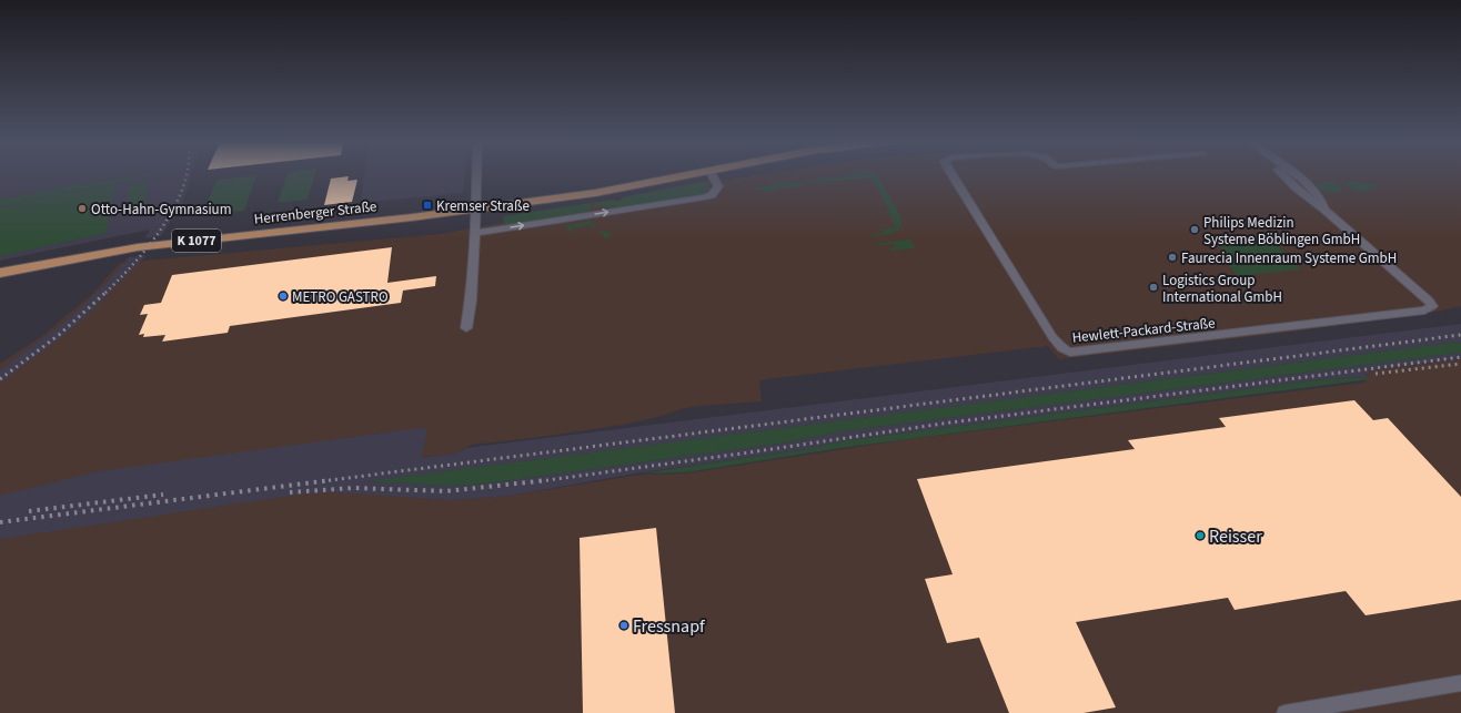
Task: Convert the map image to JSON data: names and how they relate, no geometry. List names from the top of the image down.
{
  "streets": {
    "main road": ["Herrenberger Straße", "K 1077"],
    "street": ["Hewlett-Packard-Straße"]
  },
  "places": {
    "transit": ["Kremser Straße"],
    "other": [
      "Otto-Hahn-Gymnasium",
      "Philips Medizin Systeme Böblingen GmbH",
      "Faurecia Innenraum Systeme GmbH",
      "Logistics Group International GmbH",
      "METRO GASTRO",
      "Reisser",
      "Fressnapf"
    ]
  }
}
